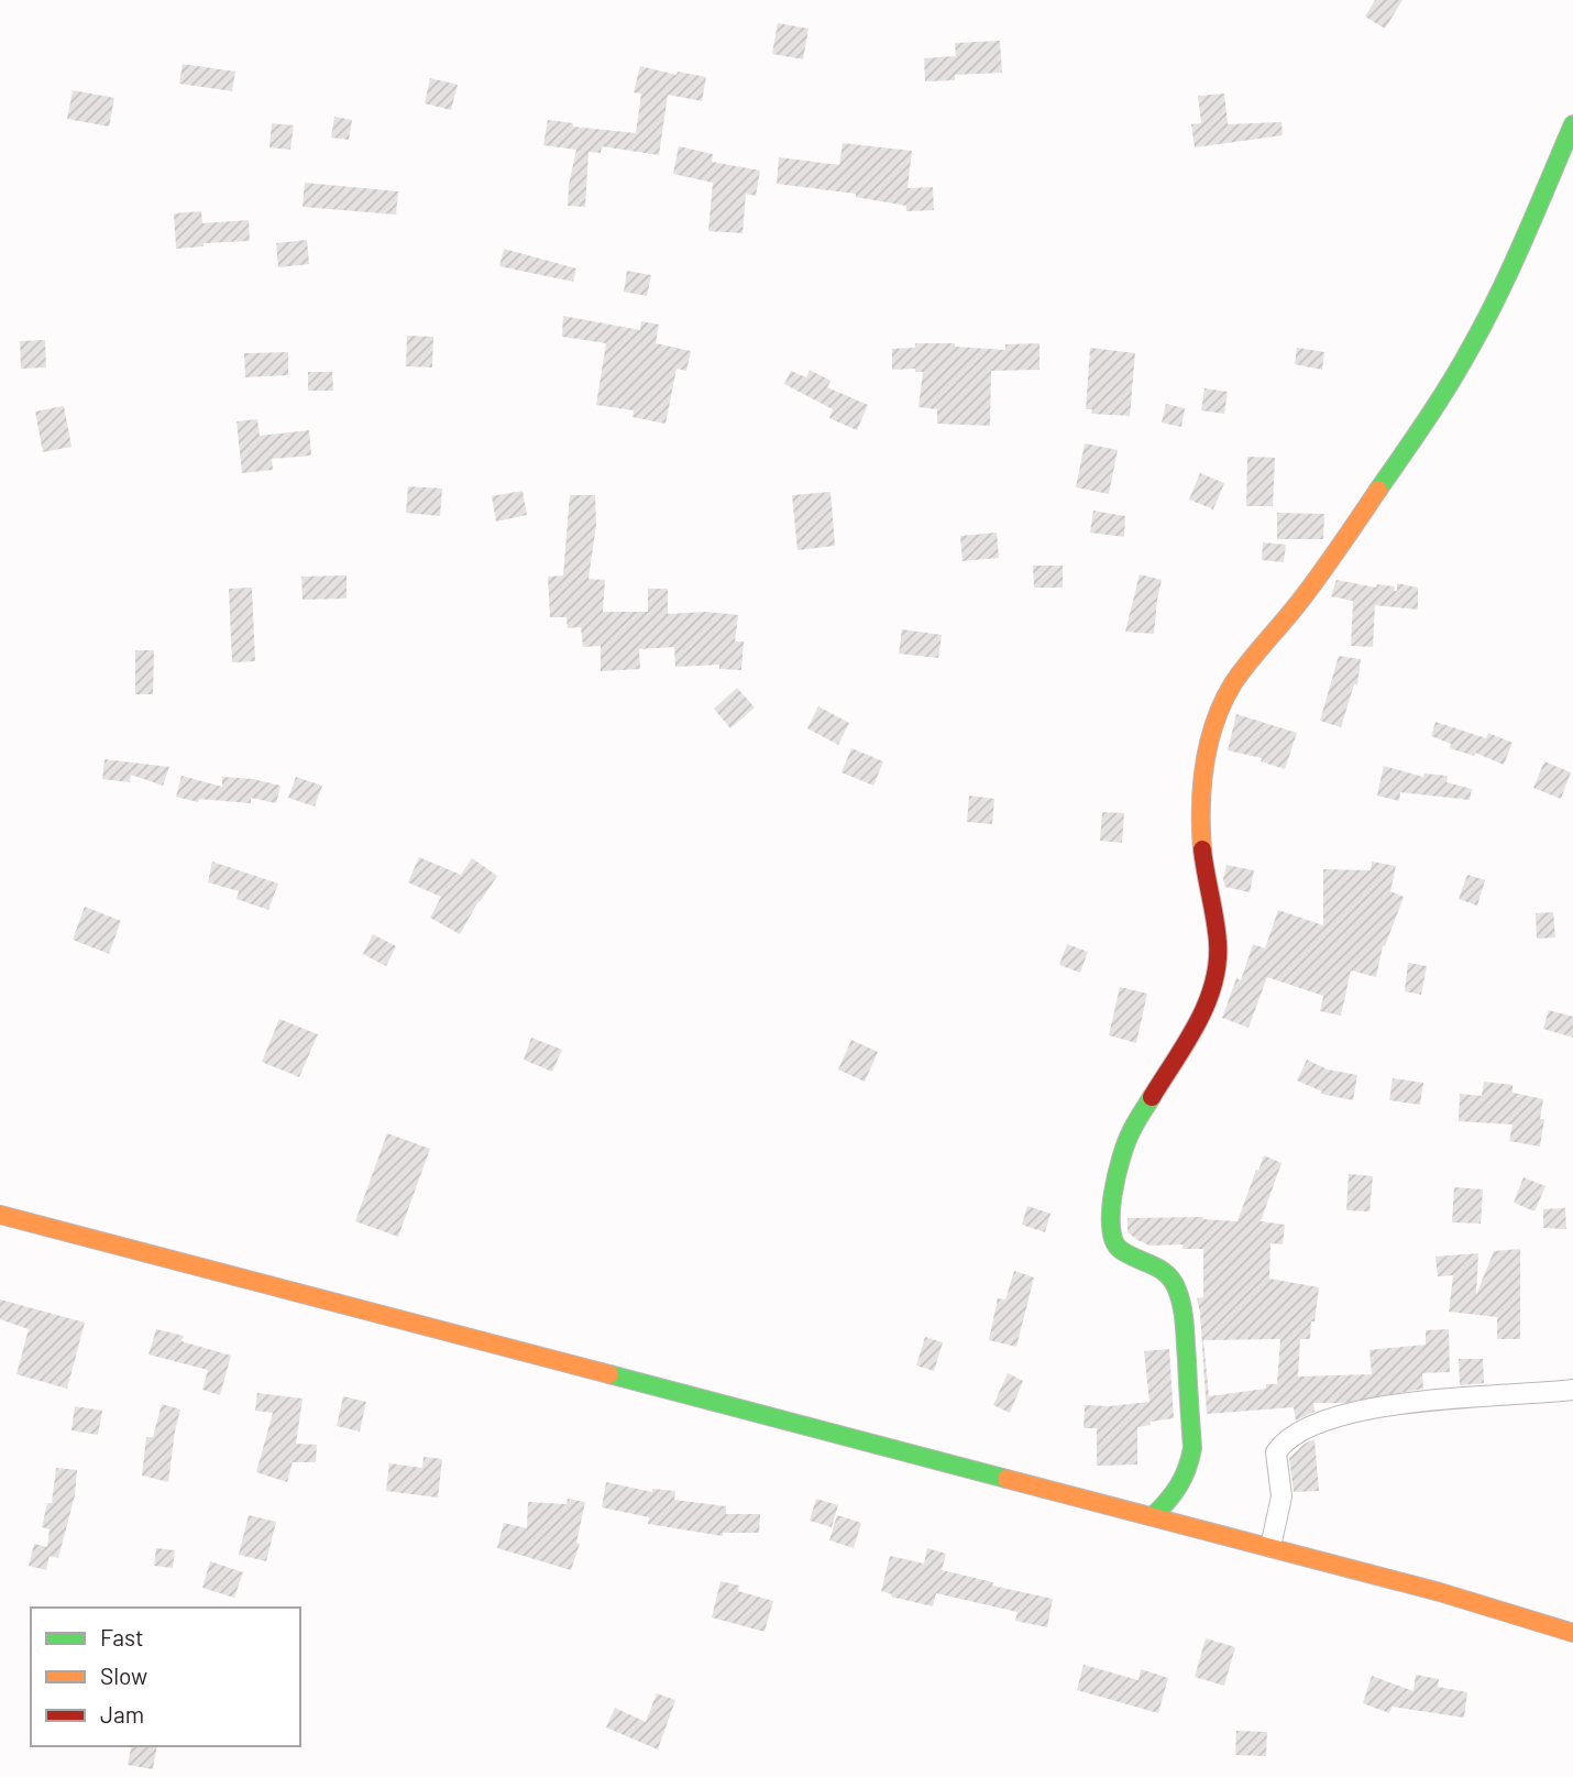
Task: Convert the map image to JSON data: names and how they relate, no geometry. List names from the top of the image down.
{
  "legend": ["Fast", "Slow", "Jam"]
}
